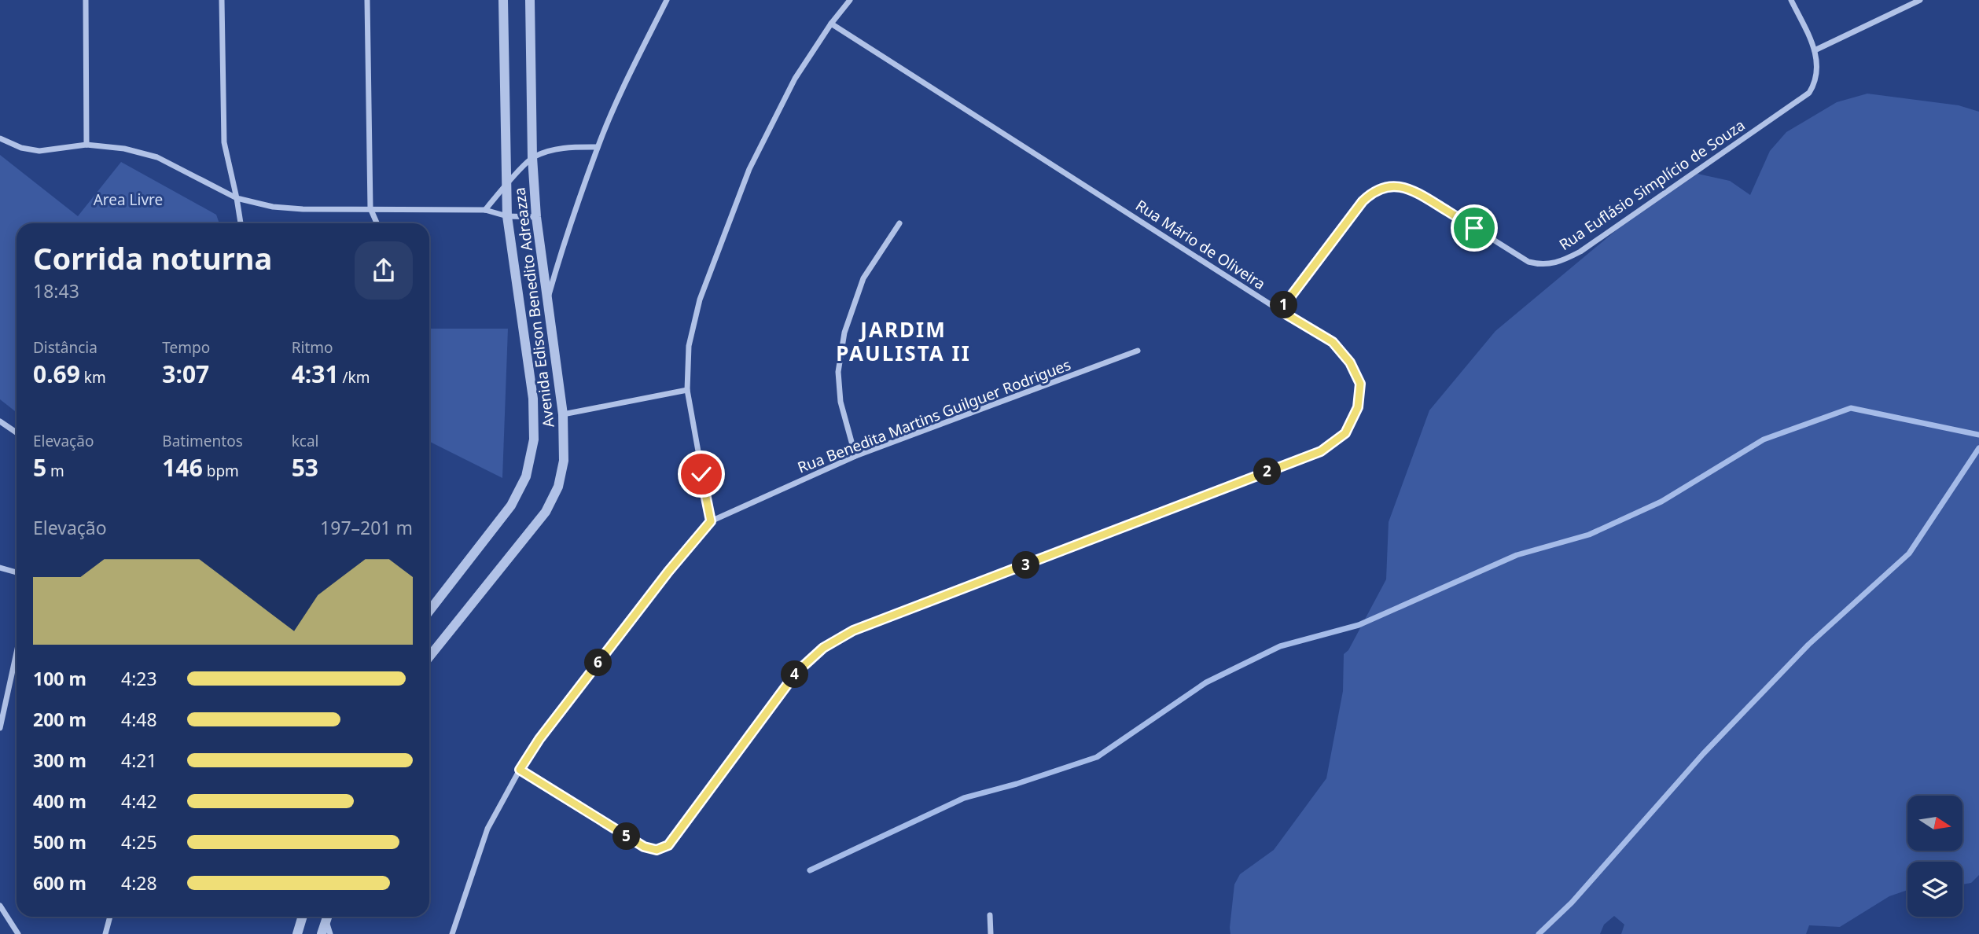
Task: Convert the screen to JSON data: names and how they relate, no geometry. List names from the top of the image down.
{
  "streets": {
    "street": [
      "Rua Euflásio Simplício de Souza",
      "Rua Mário de Oliveira",
      "Avenida Edison Benedito Adreazza",
      "Rua Benedita Martins Guilguer Rodrigues"
    ]
  },
  "crossings": [
    ["Rua Euflásio Simplício de Souza", "Rua Mário de Oliveira"]
  ],
  "districts": ["JARDIM PAULISTA II"],
  "parks": ["Area Livre"],
  "north": "right",
  "page": {
    "heading": ["Corrida noturna", "18:43"],
    "pins": [
      "1",
      "2",
      "3",
      "6",
      "4",
      "5"
    ],
    "stats": [
      ["Distância", "0.69 km"],
      ["Tempo", "3:07"],
      ["Ritmo", "4:31 /km"],
      ["Elevação", "5 m"],
      ["Batimentos", "146 bpm"],
      ["kcal", "53"]
    ],
    "chart": ["Elevação", "197–201 m"],
    "list": [
      {
        "name": "100 m",
        "note": "4:23"
      },
      {
        "name": "200 m",
        "note": "4:48"
      },
      {
        "name": "300 m",
        "note": "4:21"
      },
      {
        "name": "400 m",
        "note": "4:42"
      },
      {
        "name": "500 m",
        "note": "4:25"
      },
      {
        "name": "600 m",
        "note": "4:28"
      }
    ]
  }
}
